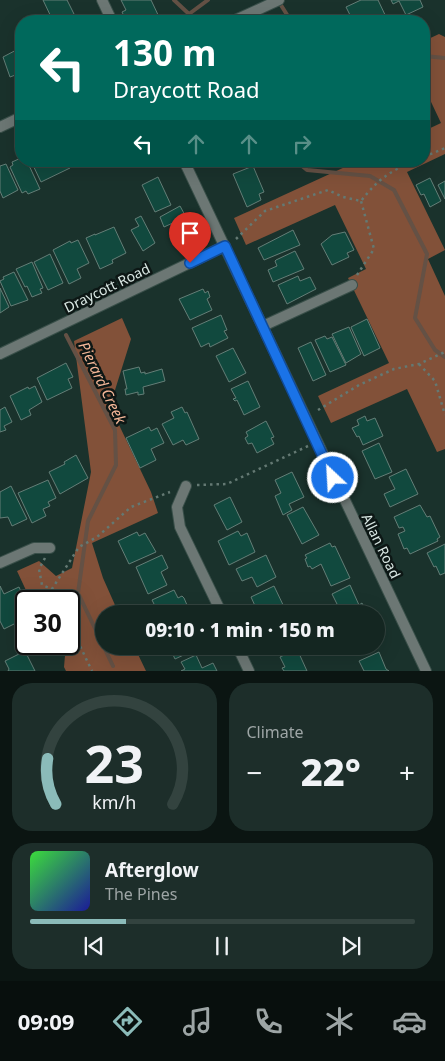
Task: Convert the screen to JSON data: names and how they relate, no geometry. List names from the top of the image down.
{
  "streets": {
    "street": ["Draycott Road", "Allan Road"]
  },
  "crossings": [
    ["Draycott Road", "Allan Road"]
  ],
  "water": ["Pierard Creek"],
  "page": {
    "turn": ["130 m", "Draycott Road"],
    "limit": "30",
    "trip": "09:10 · 1 min · 150 m",
    "tile": "Climate",
    "heat": ["−", "22°", "+"],
    "song": ["Afterglow", "The Pines"],
    "tabs": "09:09",
    "gauge": ["23", "km/h"]
  }
}
